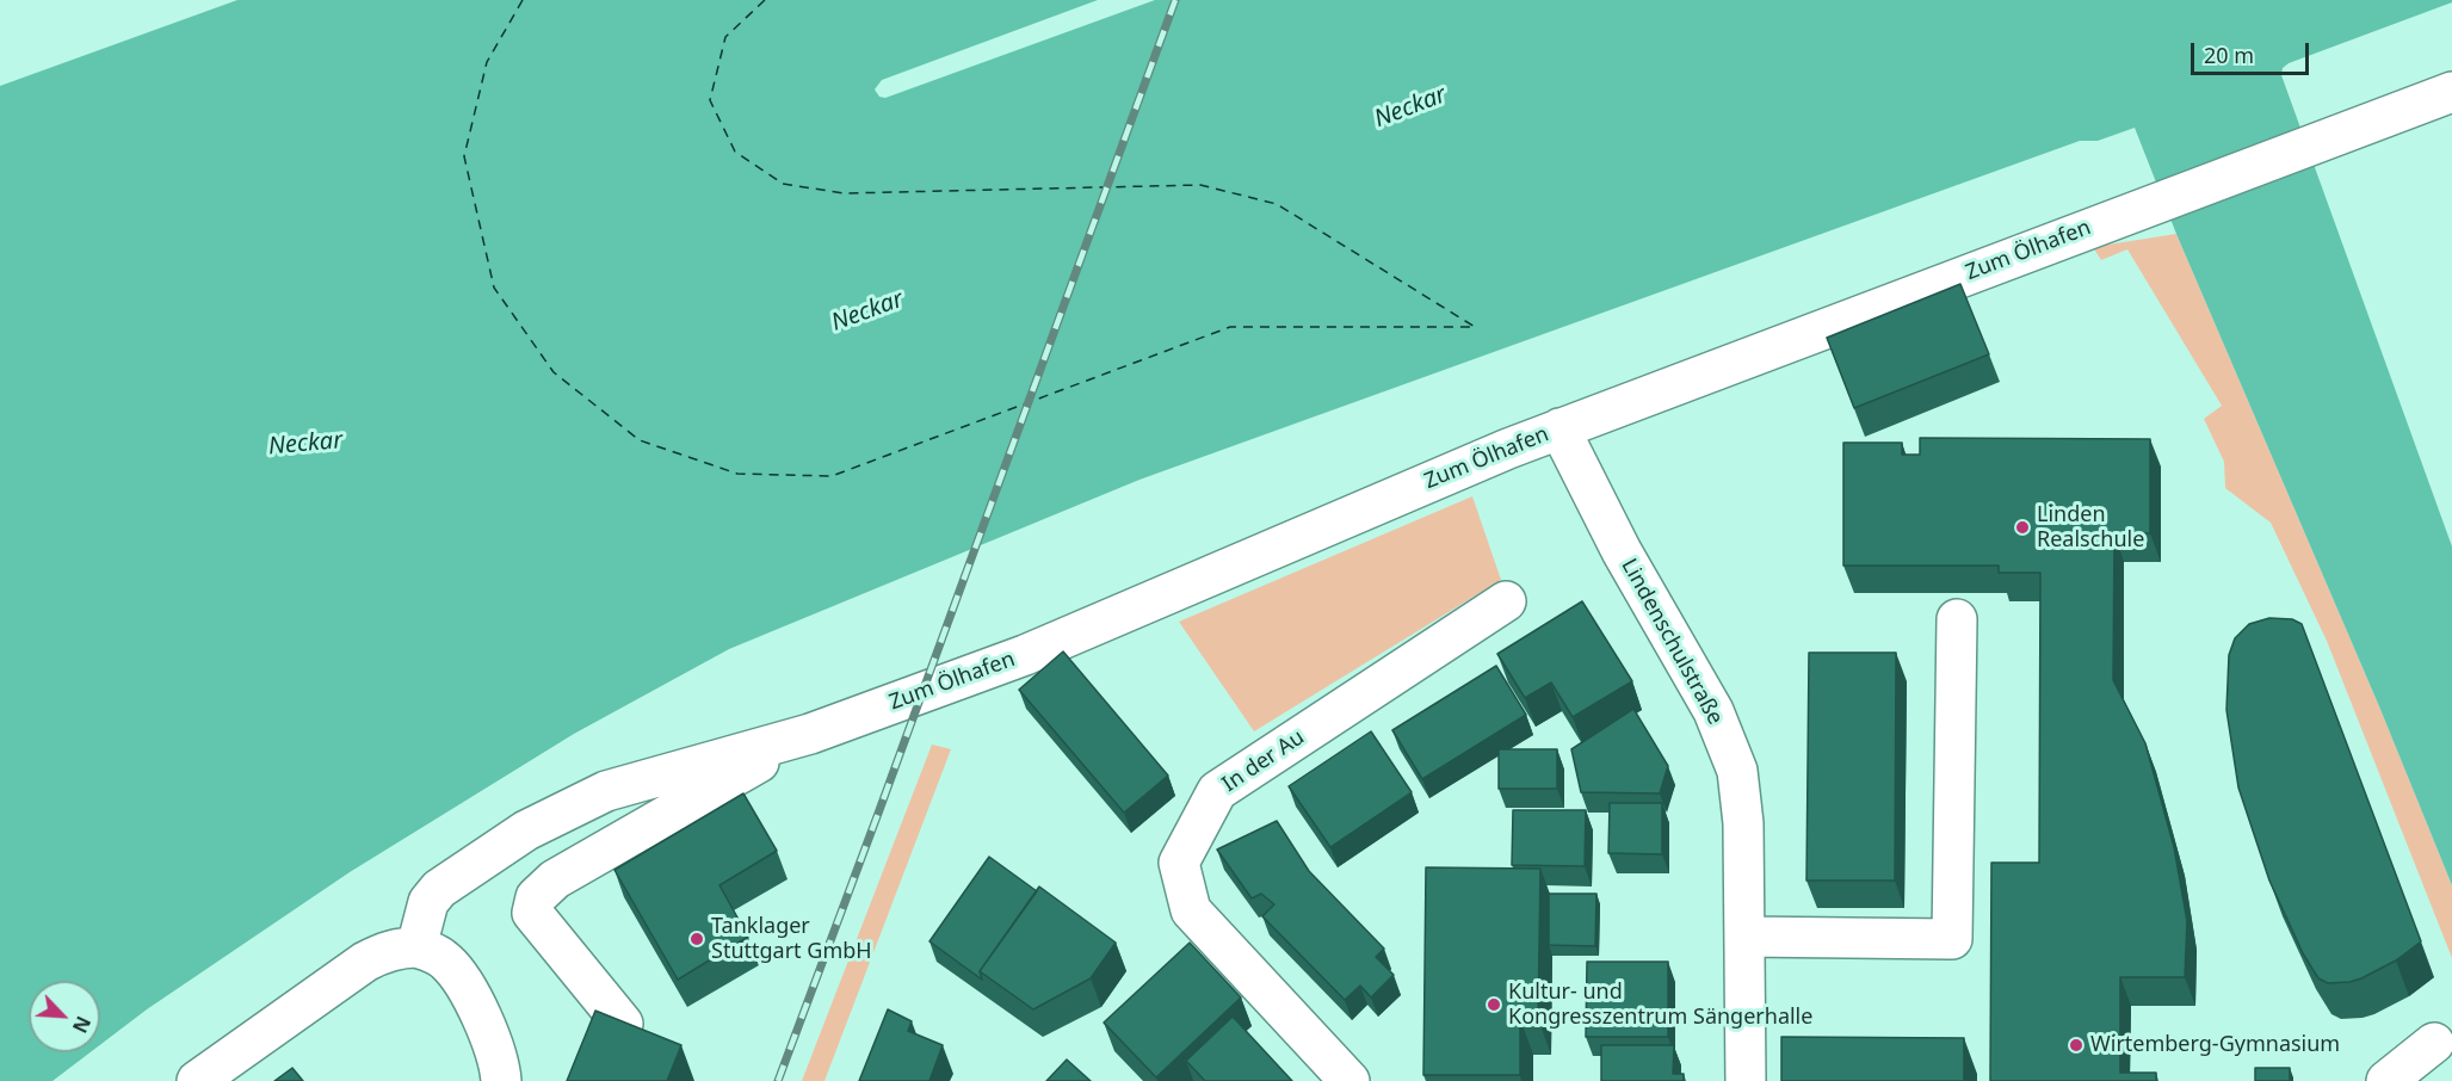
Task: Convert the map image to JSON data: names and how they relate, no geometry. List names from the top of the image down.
{
  "streets": {
    "street": ["Zum Ölhafen", "Lindenschulstraße", "In der Au"]
  },
  "crossings": [
    ["Zum Ölhafen", "Lindenschulstraße"]
  ],
  "water": ["Neckar"],
  "places": [
    "Linden Realschule",
    "Tanklager Stuttgart GmbH",
    "Kultur- und Kongresszentrum Sängerhalle",
    "Wirtemberg-Gymnasium"
  ],
  "scale_bar": "20 m",
  "north": "bottom right"
}
